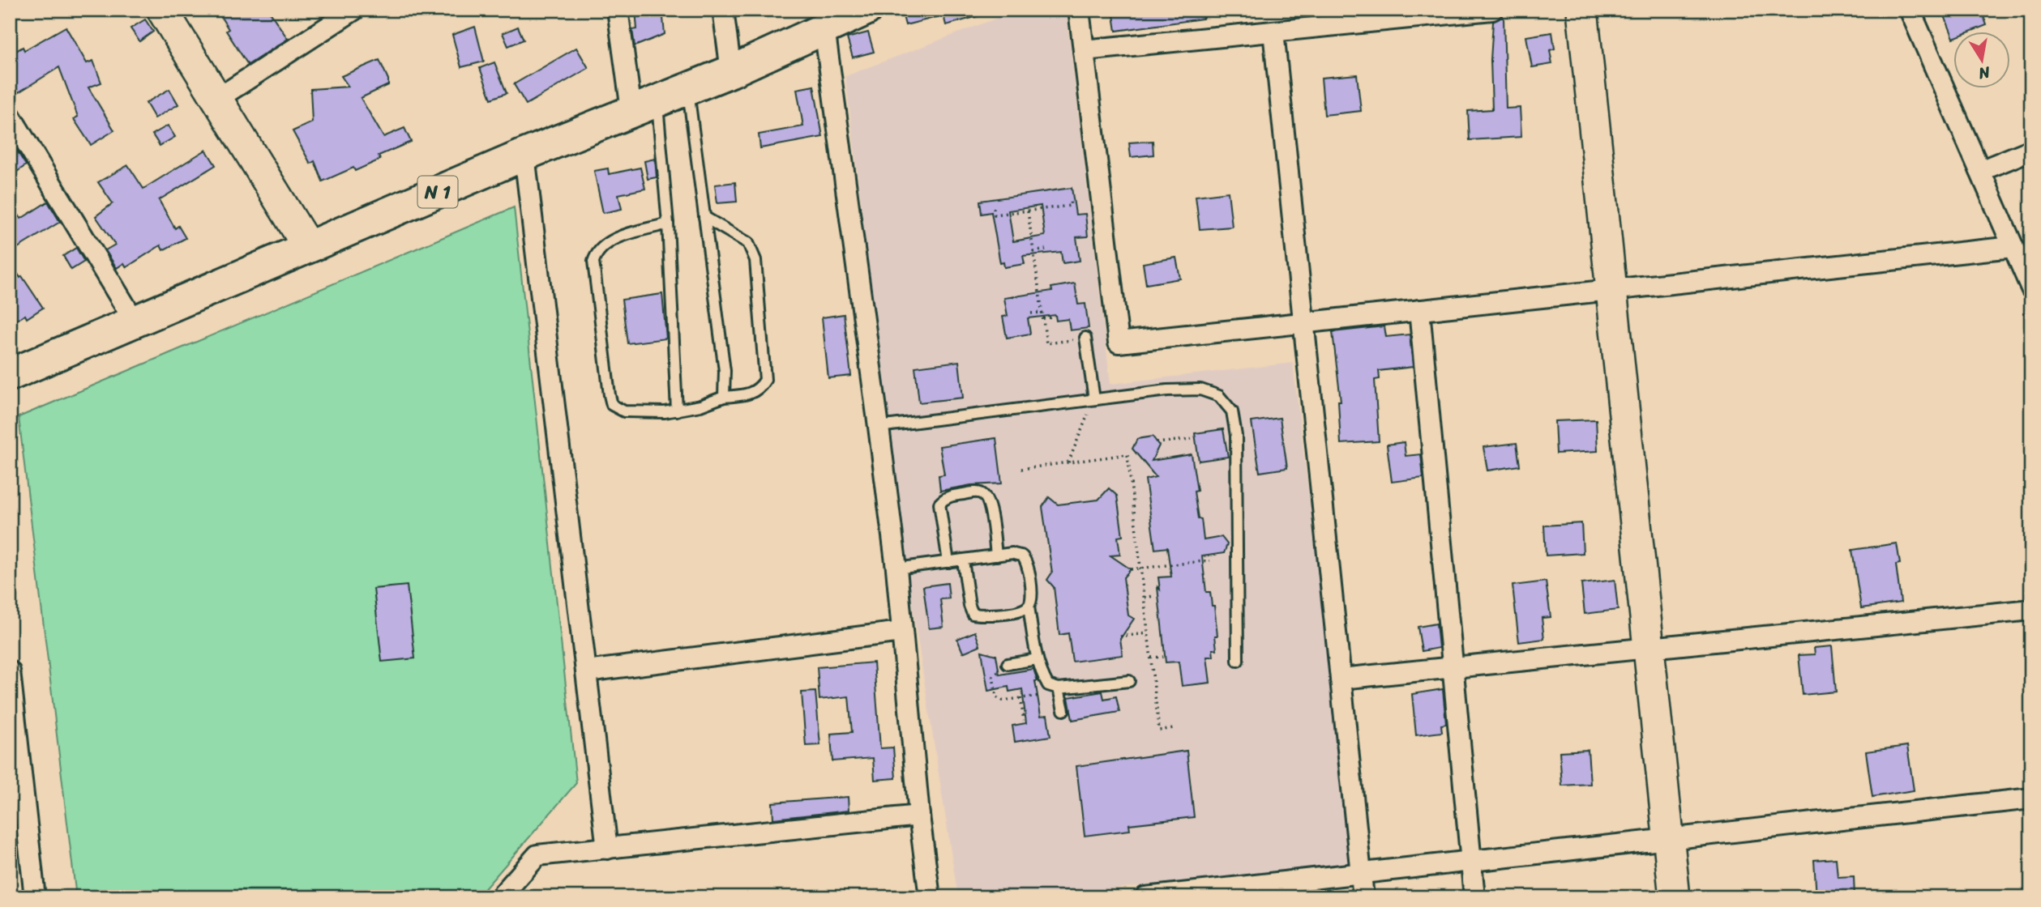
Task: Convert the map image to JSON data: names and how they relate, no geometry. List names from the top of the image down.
{
  "streets": {
    "highway": ["N 1"]
  },
  "north": "bottom"
}
